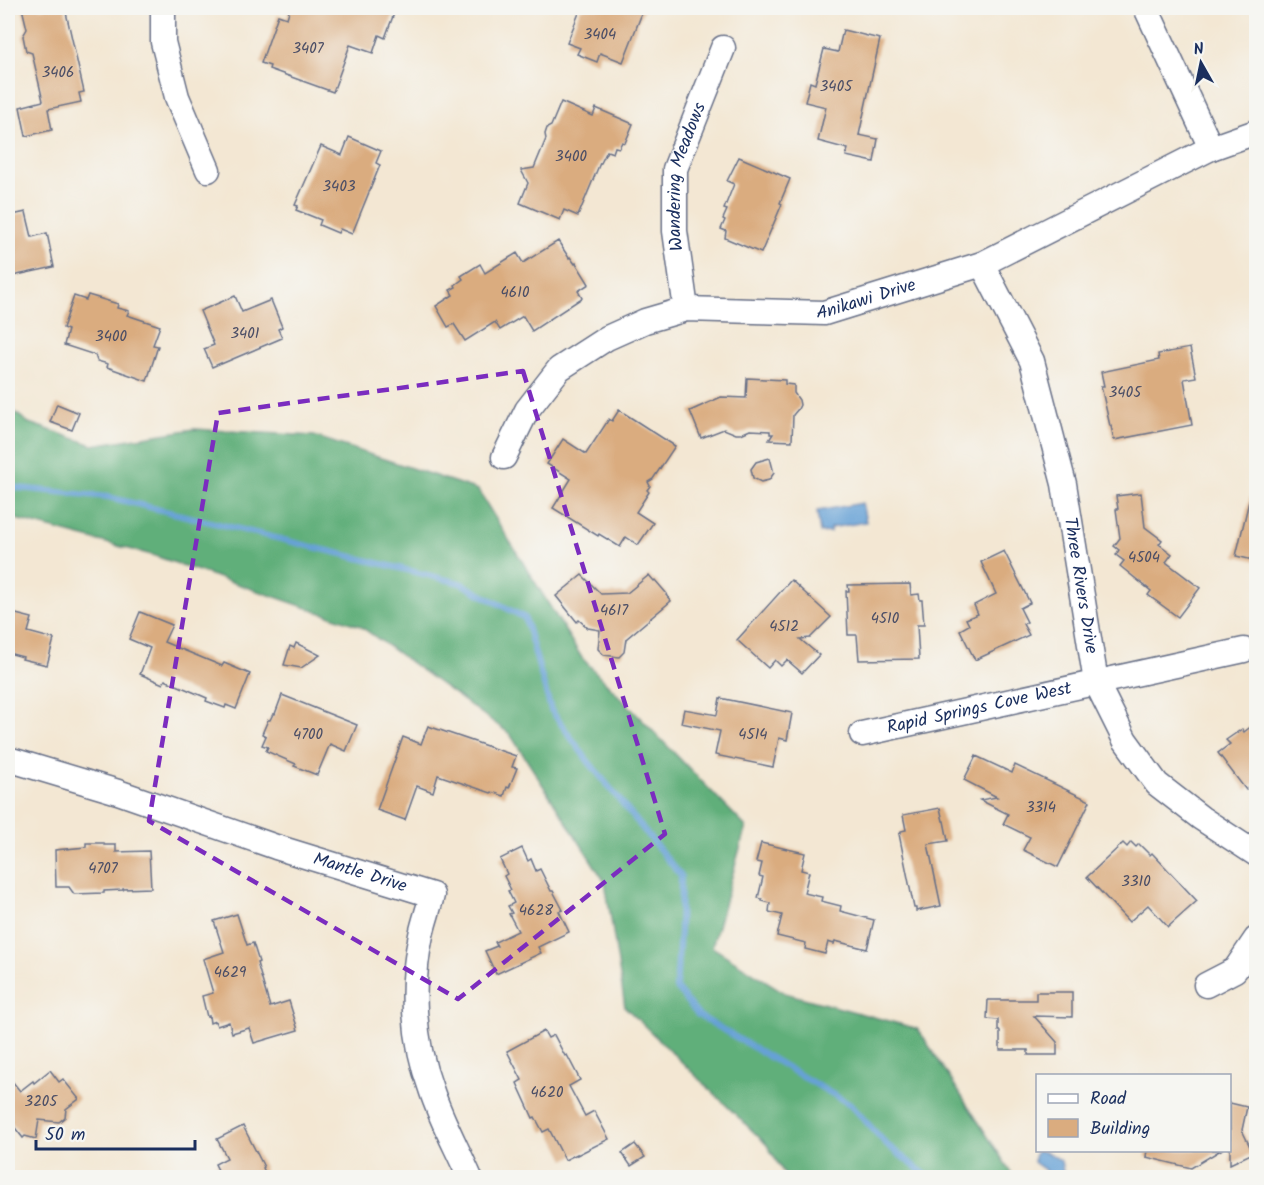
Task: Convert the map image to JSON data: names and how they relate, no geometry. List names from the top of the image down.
{
  "streets": {
    "street": [
      "Wandering Meadows",
      "Anikawi Drive",
      "Three Rivers Drive",
      "Rapid Springs Cove West",
      "Mantle Drive"
    ]
  },
  "crossings": [
    ["Wandering Meadows", "Anikawi Drive"],
    ["Anikawi Drive", "Three Rivers Drive"],
    ["Three Rivers Drive", "Rapid Springs Cove West"]
  ],
  "house_numbers": [
    "3404",
    "3407",
    "3406",
    "3405",
    "3400",
    "3403",
    "4610",
    "3401",
    "3400",
    "3405",
    "4504",
    "4617",
    "4510",
    "4512",
    "4700",
    "4514",
    "3314",
    "4707",
    "3310",
    "4628",
    "4629",
    "4620",
    "3205"
  ],
  "legend": ["Road", "Building"],
  "scale_bar": "50 m",
  "north": "top"
}
